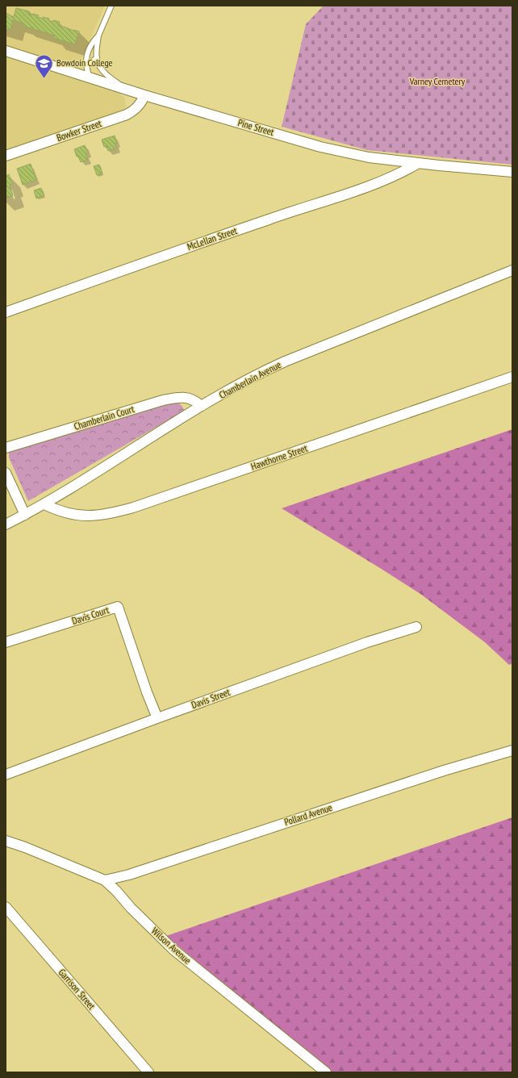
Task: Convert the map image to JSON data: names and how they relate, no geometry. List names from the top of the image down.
{
  "streets": {
    "street": [
      "Pine Street",
      "Bowker Street",
      "McLellan Street",
      "Chamberlain Avenue",
      "Chamberlain Court",
      "Hawthorne Street",
      "Davis Court",
      "Davis Street",
      "Pollard Avenue",
      "Wilson Avenue",
      "Garrison Street"
    ]
  },
  "crossings": [
    ["Pine Street", "Bowker Street"],
    ["Pine Street", "McLellan Street"],
    ["Chamberlain Avenue", "Chamberlain Court"],
    ["Chamberlain Avenue", "Hawthorne Street"],
    ["Davis Court", "Davis Street"],
    ["Pollard Avenue", "Wilson Avenue"]
  ],
  "parks": ["Varney Cemetery"],
  "places": {
    "school or university": ["Bowdoin College"]
  }
}
